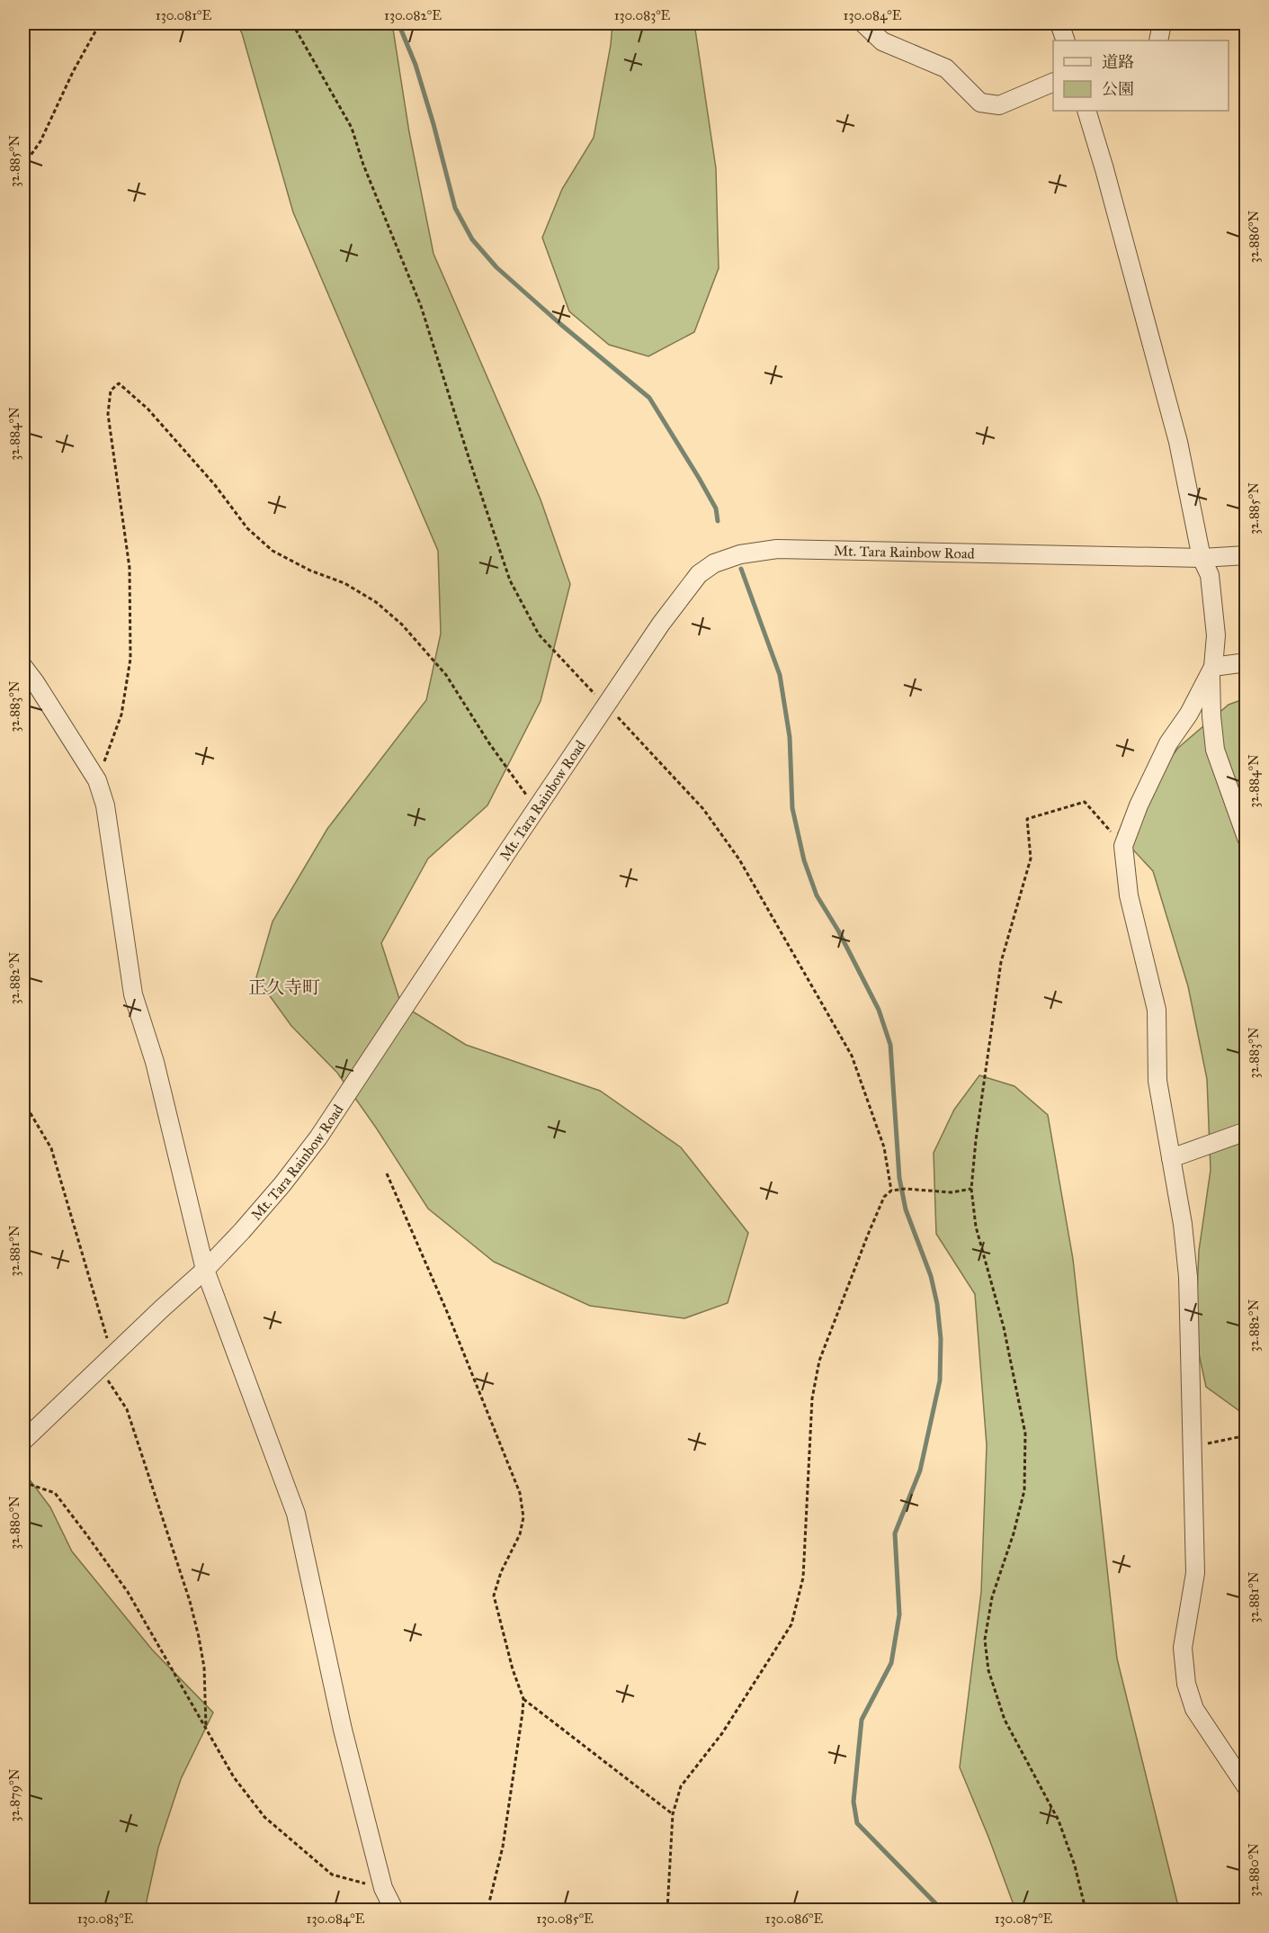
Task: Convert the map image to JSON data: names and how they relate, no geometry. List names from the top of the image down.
{
  "streets": {
    "street": ["Mt. Tara Rainbow Road"]
  },
  "districts": ["正久寺町"],
  "legend": ["道路", "公園"],
  "coordinates": [
    "130.081°E",
    "130.082°E",
    "130.083°E",
    "130.084°E",
    "32.885°N",
    "32.886°N",
    "32.884°N",
    "32.883°N",
    "32.882°N",
    "32.881°N",
    "32.880°N",
    "32.879°N",
    "130.085°E",
    "130.086°E",
    "130.087°E"
  ]
}
